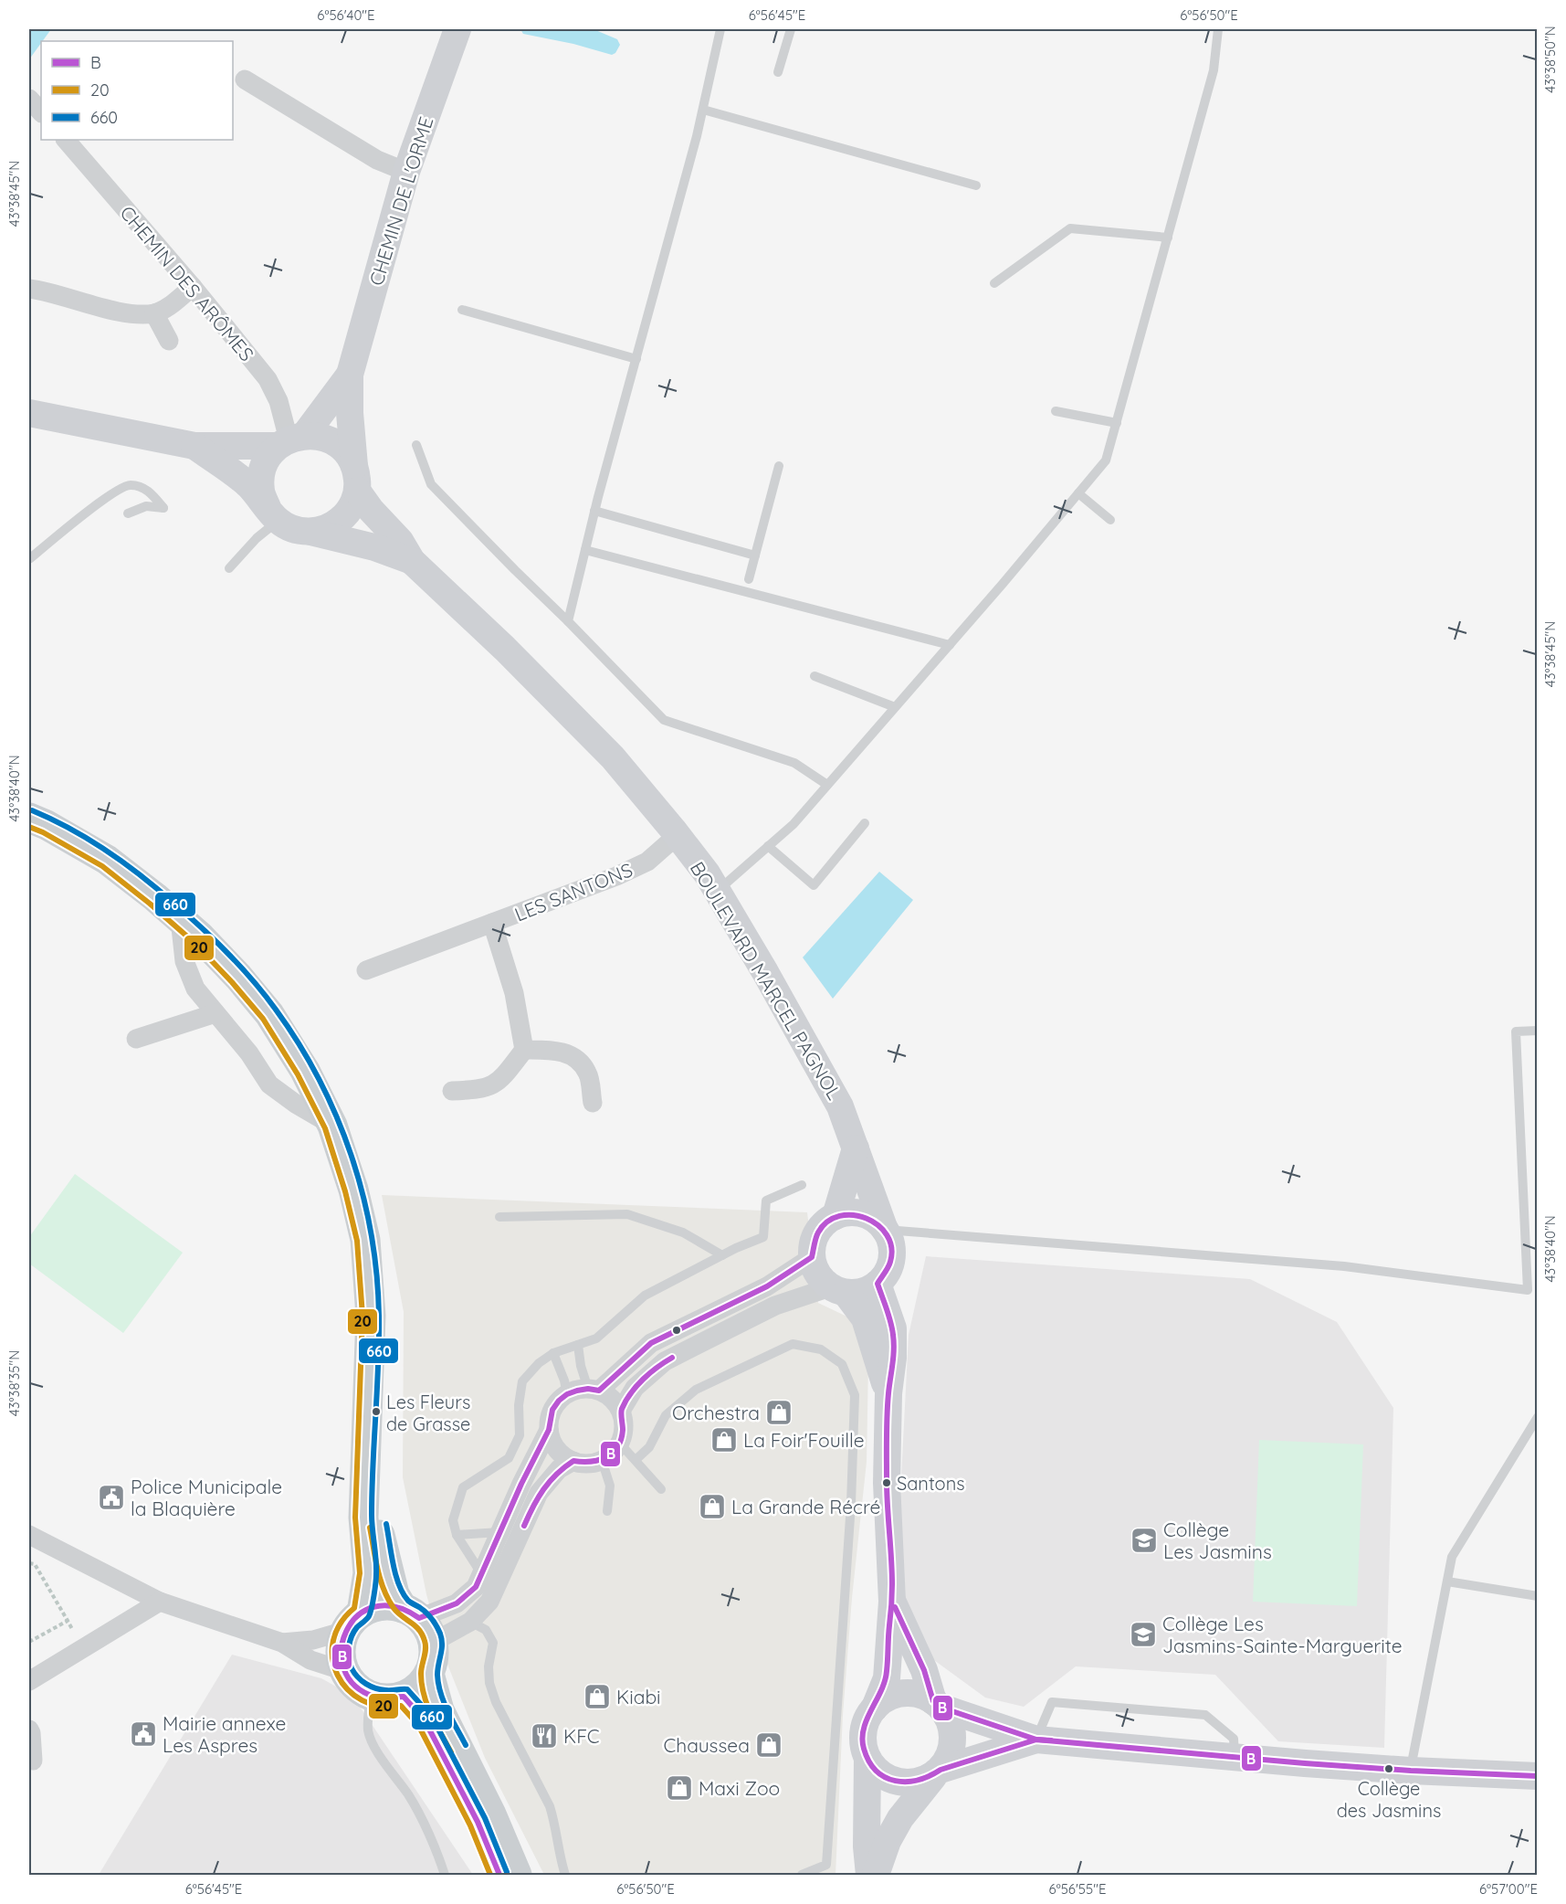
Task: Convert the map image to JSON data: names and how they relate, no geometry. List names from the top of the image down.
{
  "streets": {
    "street": [
      "CHEMIN DE L'ORME",
      "CHEMIN DES ARÔMES",
      "LES SANTONS",
      "BOULEVARD MARCEL PAGNOL"
    ]
  },
  "crossings": [
    ["CHEMIN DE L'ORME", "CHEMIN DES ARÔMES"],
    ["CHEMIN DE L'ORME", "BOULEVARD MARCEL PAGNOL"],
    ["CHEMIN DES ARÔMES", "BOULEVARD MARCEL PAGNOL"],
    ["LES SANTONS", "BOULEVARD MARCEL PAGNOL"]
  ],
  "places": {
    "other": ["Les Fleurs de Grasse", "Santons", "Collège des Jasmins"],
    "shop": [
      "Orchestra",
      "La Foir'Fouille",
      "La Grande Récré",
      "Kiabi",
      "Chaussea",
      "Maxi Zoo"
    ],
    "public building": ["Police Municipale la Blaquière", "Mairie annexe Les Aspres"],
    "school or university": ["Collège Les Jasmins", "Collège Les Jasmins-Sainte-Marguerite"],
    "restaurant": ["KFC"]
  },
  "lines": ["transit line 660", "transit line 20", "transit line B"],
  "legend": ["B", "20", "660"],
  "coordinates": [
    "6°56'40\"E",
    "6°56'45\"E",
    "6°56'50\"E",
    "43°38'50\"N",
    "43°38'45\"N",
    "43°38'40\"N",
    "43°38'35\"N",
    "6°56'55\"E",
    "6°57'00\"E"
  ]
}
